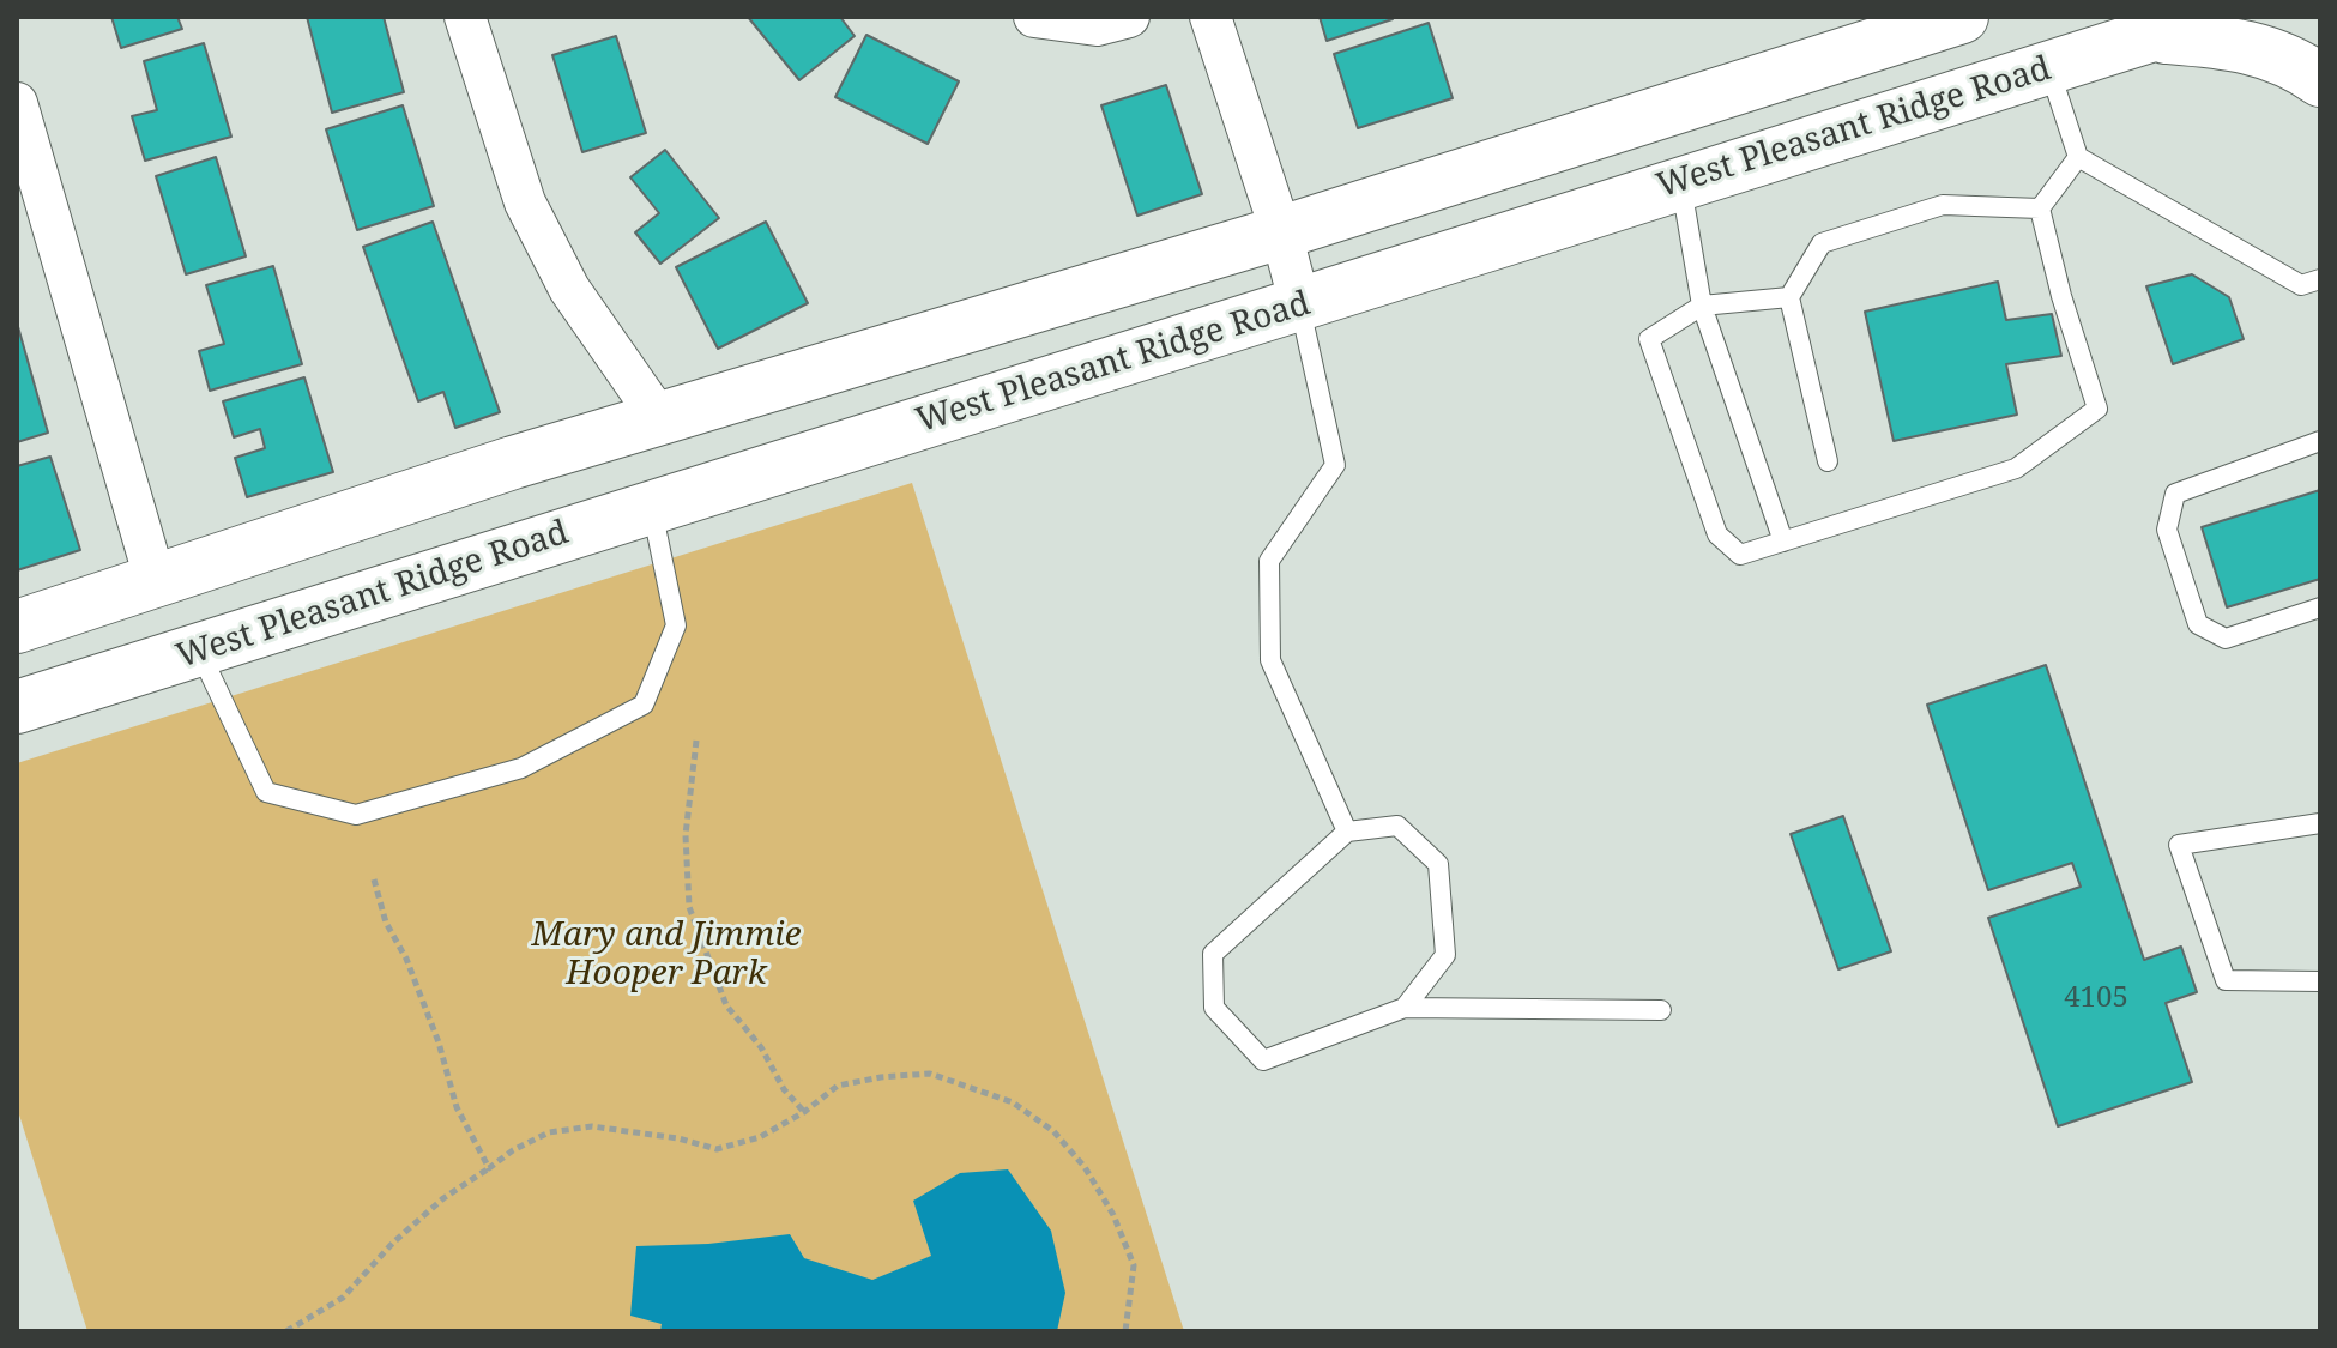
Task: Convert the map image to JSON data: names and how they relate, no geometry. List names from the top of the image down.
{
  "streets": {
    "street": ["West Pleasant Ridge Road"]
  },
  "parks": ["Mary and Jimmie Hooper Park"],
  "house_numbers": ["4105"]
}
